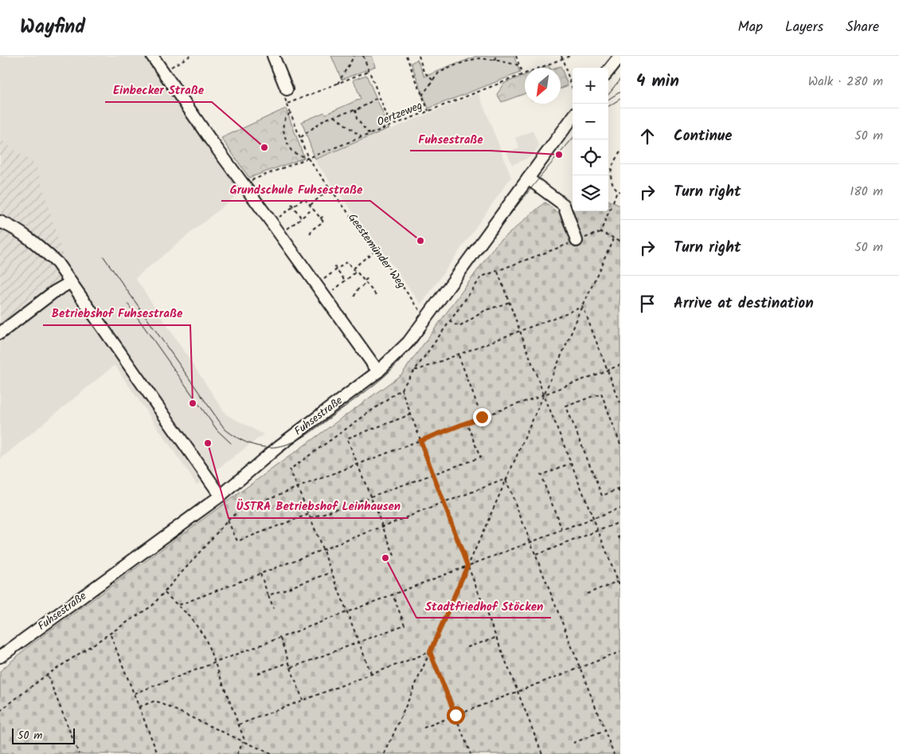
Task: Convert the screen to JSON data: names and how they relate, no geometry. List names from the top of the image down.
{
  "streets": {
    "street": ["Fuhsestraße"],
    "path": ["Oertzeweg", "Geestemünder Weg"]
  },
  "crossings": [
    ["Oertzeweg", "Geestemünder Weg"],
    ["Geestemünder Weg", "Fuhsestraße"]
  ],
  "places": [
    "Einbecker Straße",
    "Fuhsestraße",
    "Grundschule Fuhsestraße",
    "Betriebshof Fuhsestraße",
    "ÜSTRA Betriebshof Leinhausen",
    "Stadtfriedhof Stöcken"
  ],
  "scale_bar": "50 m",
  "north": "bottom left",
  "page": {
    "header": "Wayfind",
    "nav": ["Map", "Layers", "Share"],
    "heading": ["4 min", "Walk · 280 m"],
    "map_buttons": ["+", "−"],
    "list": [
      ["Continue", "50 m"],
      ["Turn right", "180 m"],
      ["Turn right", "50 m"],
      "Arrive at destination"
    ],
    "scale": "50 m"
  }
}
